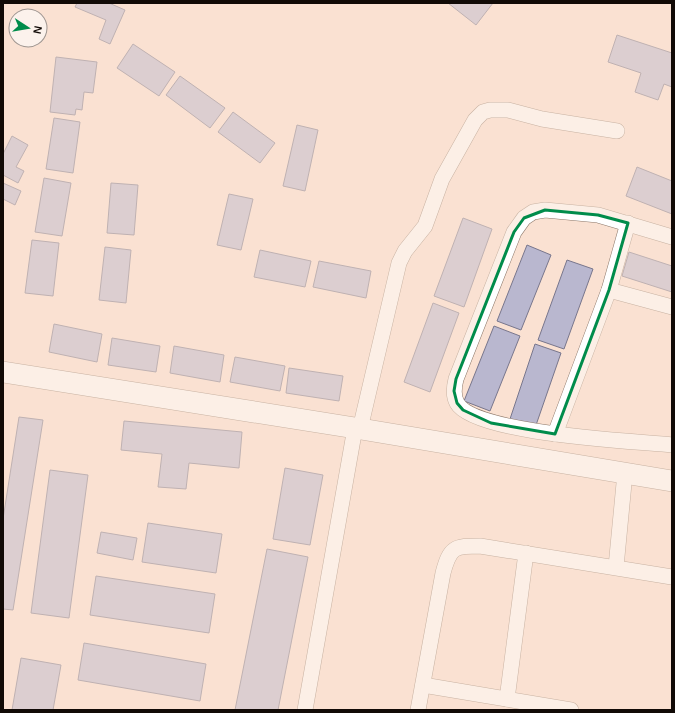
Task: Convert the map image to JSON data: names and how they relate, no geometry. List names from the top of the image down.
{
  "north": "right"
}
